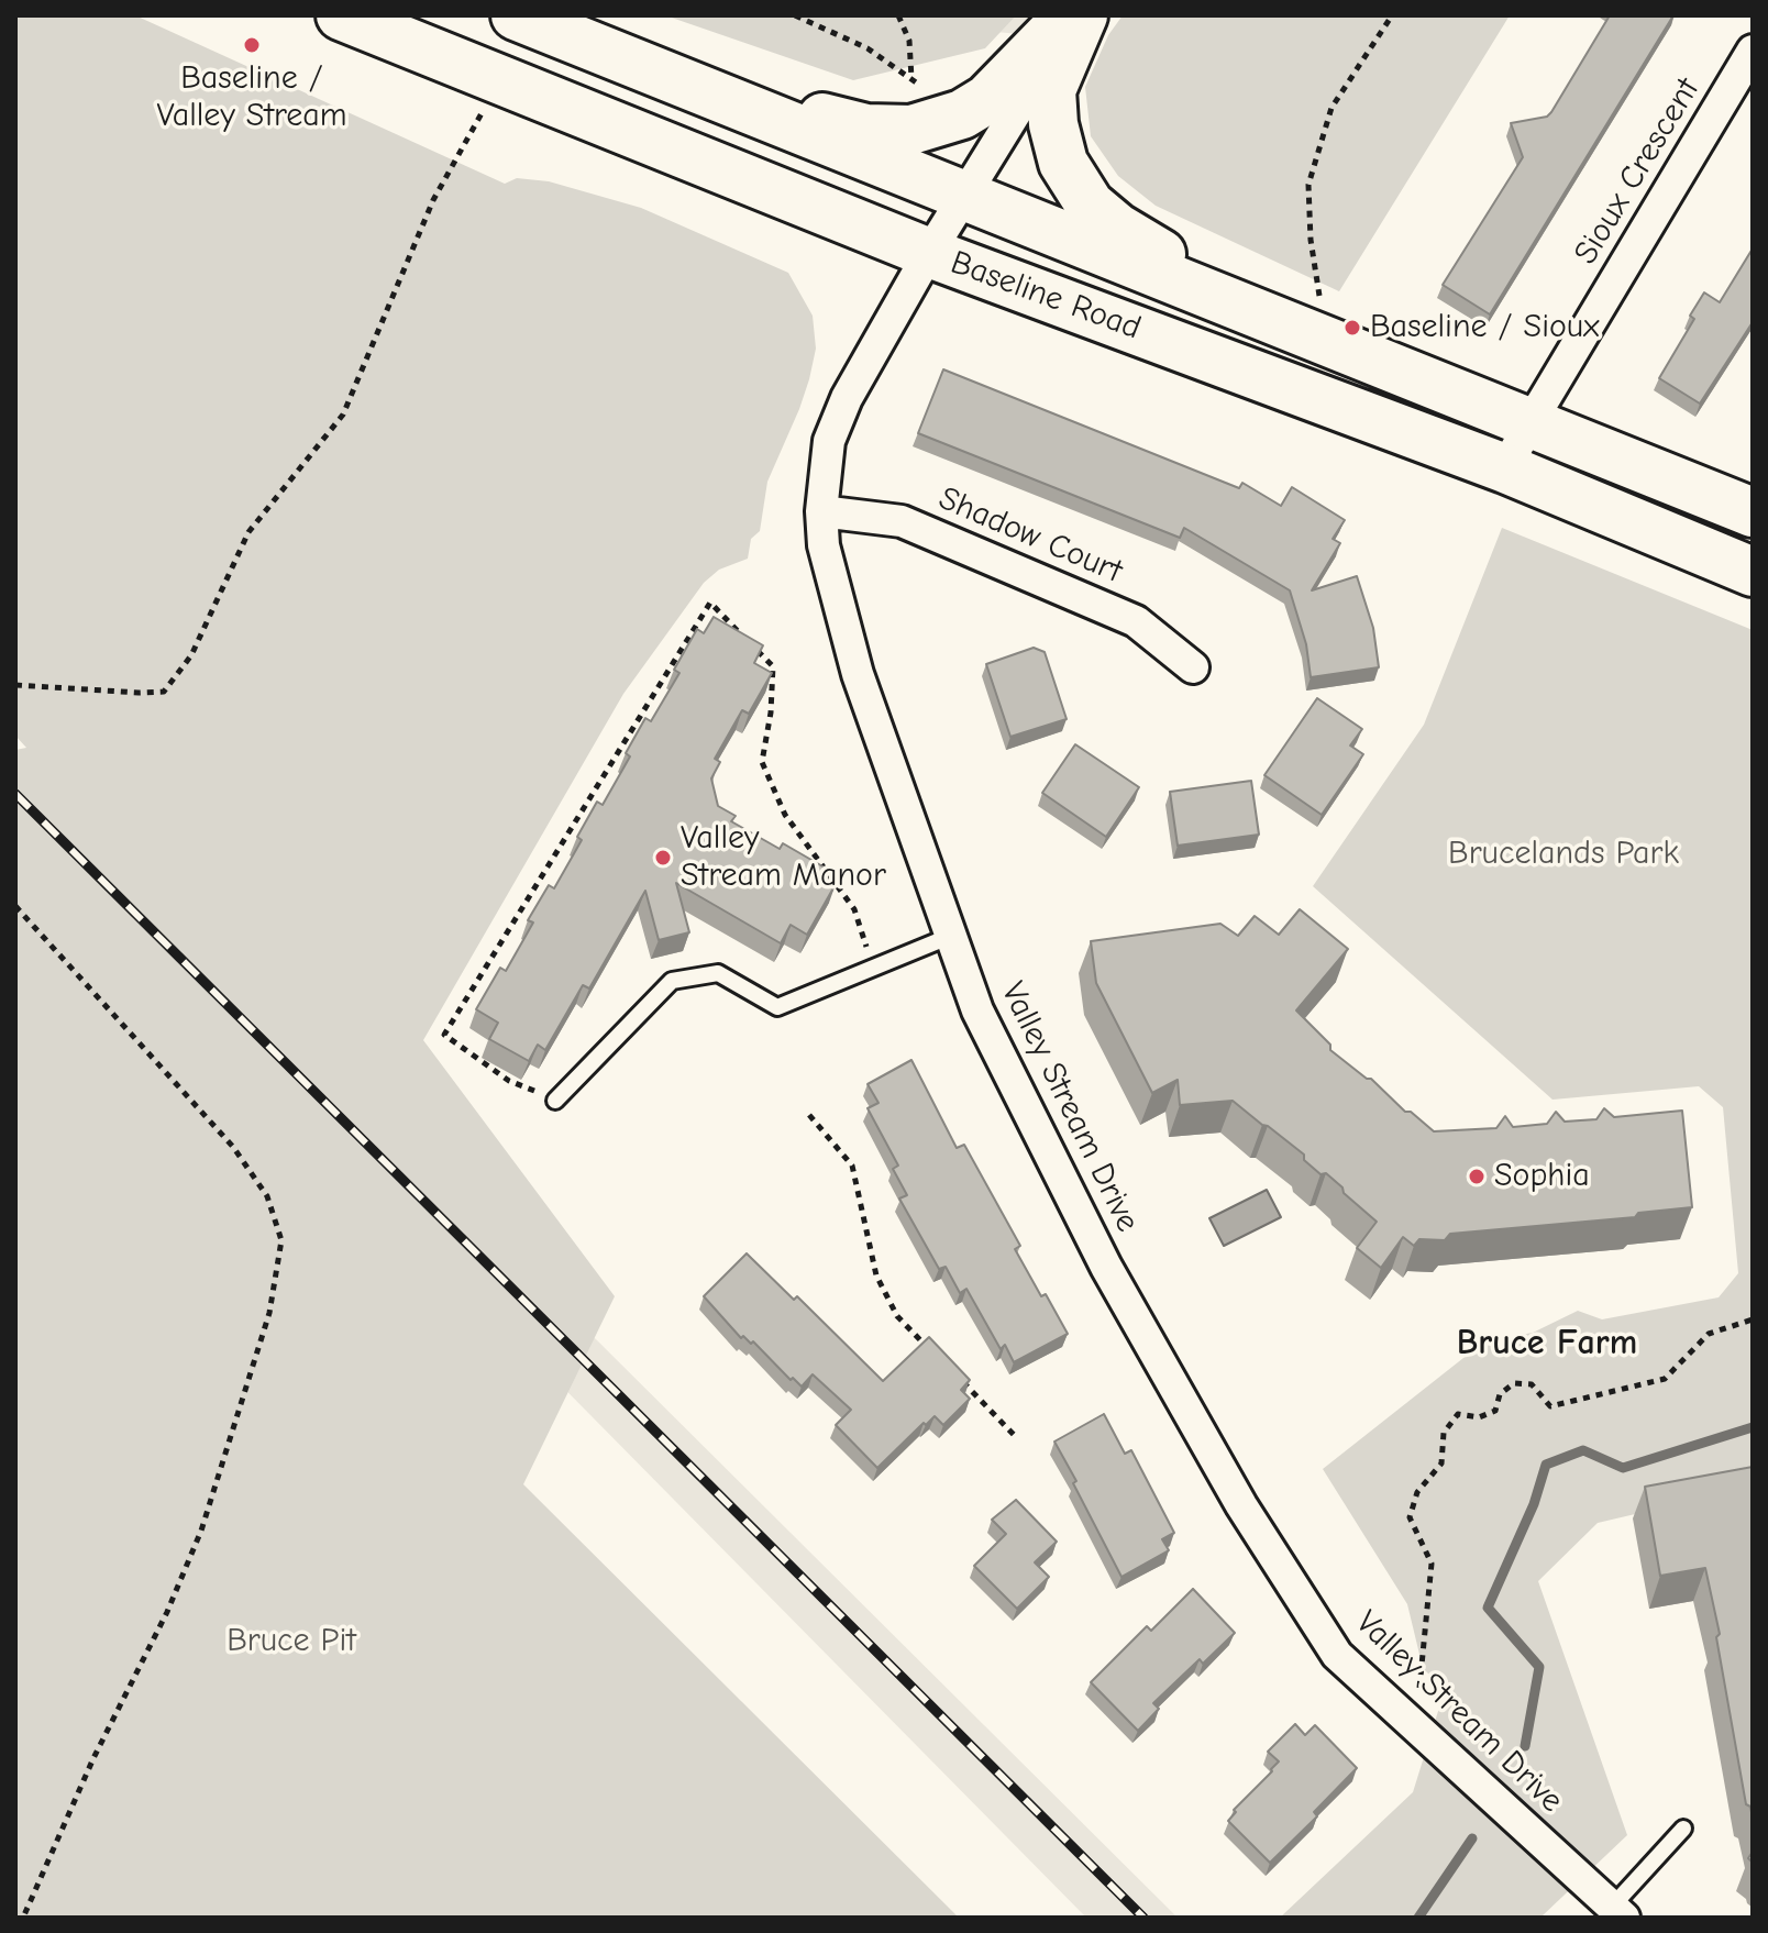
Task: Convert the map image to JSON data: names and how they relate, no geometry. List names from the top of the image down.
{
  "streets": {
    "main road": ["Baseline Road"],
    "street": ["Sioux Crescent", "Shadow Court", "Valley Stream Drive"]
  },
  "crossings": [
    ["Sioux Crescent", "Baseline Road"],
    ["Baseline Road", "Valley Stream Drive"],
    ["Shadow Court", "Valley Stream Drive"]
  ],
  "districts": ["Bruce Farm"],
  "parks": ["Brucelands Park", "Bruce Pit"],
  "places": [
    "Baseline / Valley Stream",
    "Baseline / Sioux",
    "Valley Stream Manor",
    "Sophia"
  ]
}
